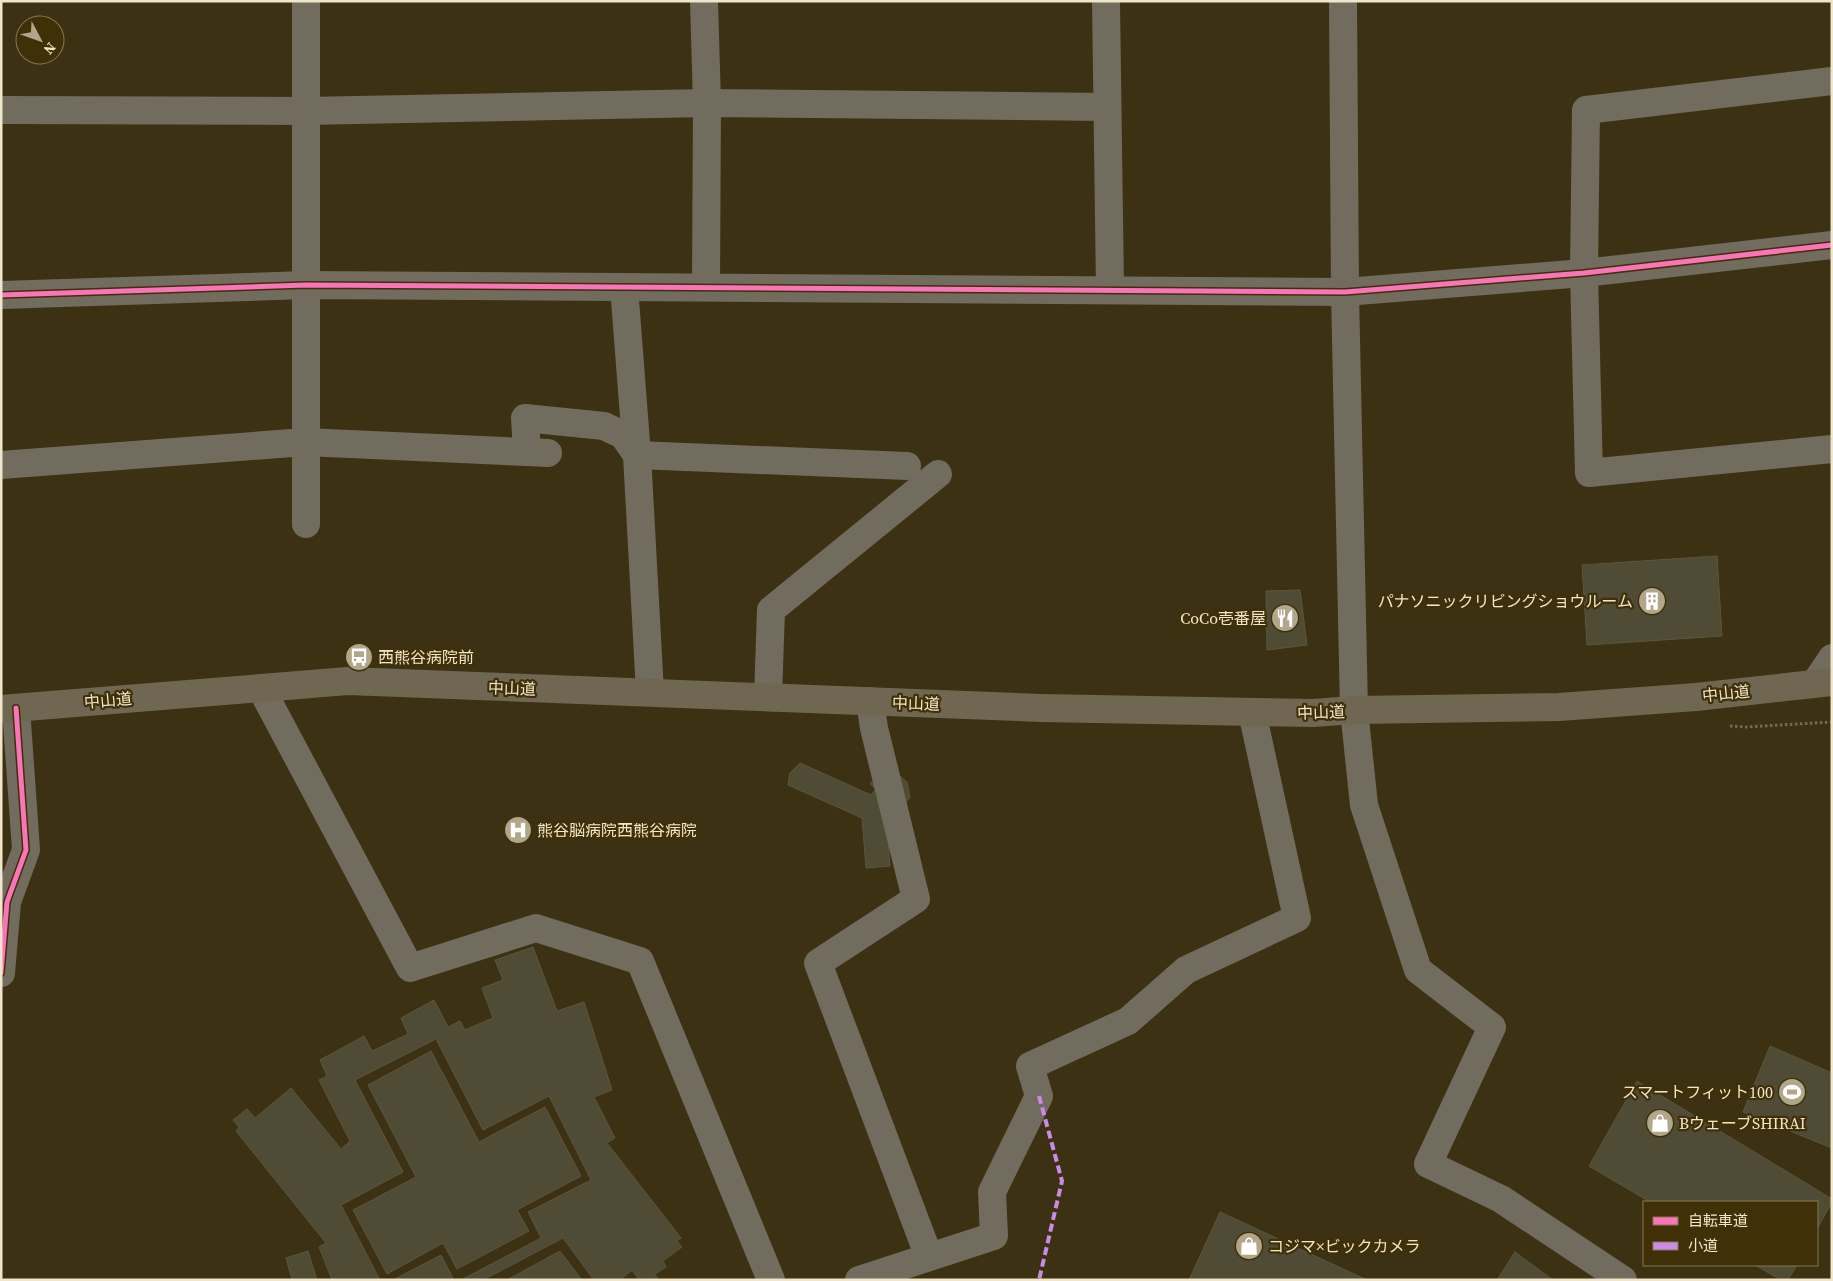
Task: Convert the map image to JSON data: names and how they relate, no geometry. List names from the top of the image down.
{
  "streets": {
    "highway": ["中山道"]
  },
  "places": {
    "building": ["パナソニックリビングショウルーム"],
    "restaurant": ["CoCo壱番屋"],
    "bus stop": ["西熊谷病院前"],
    "hospital": ["熊谷脳病院西熊谷病院"],
    "sports": ["スマートフィット100"],
    "shop": ["BウェーブSHIRAI", "コジマ×ビックカメラ"]
  },
  "legend": ["自転車道", "小道"],
  "north": "bottom right"
}
